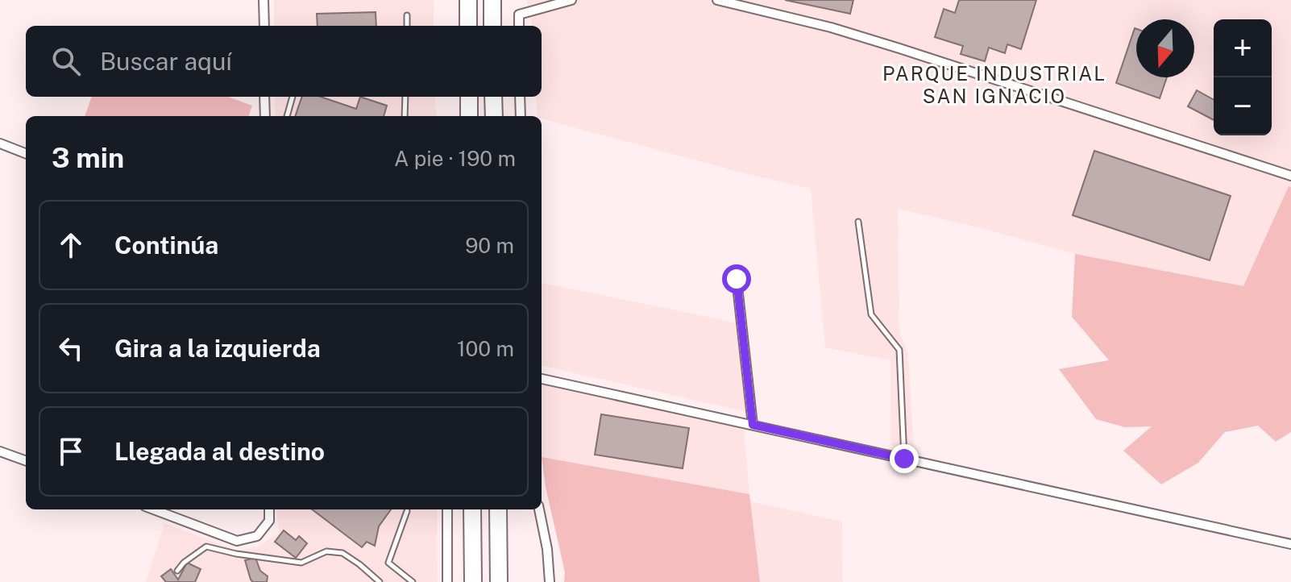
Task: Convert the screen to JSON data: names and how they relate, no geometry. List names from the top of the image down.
{
  "districts": ["PARQUE INDUSTRIAL SAN IGNACIO"],
  "north": "bottom",
  "page": {
    "map_buttons": ["+", "−"],
    "search": "Buscar aquí",
    "heading": ["3 min", "A pie · 190 m"],
    "list": [
      ["Continúa", "90 m"],
      ["Gira a la izquierda", "100 m"],
      "Llegada al destino"
    ]
  }
}
